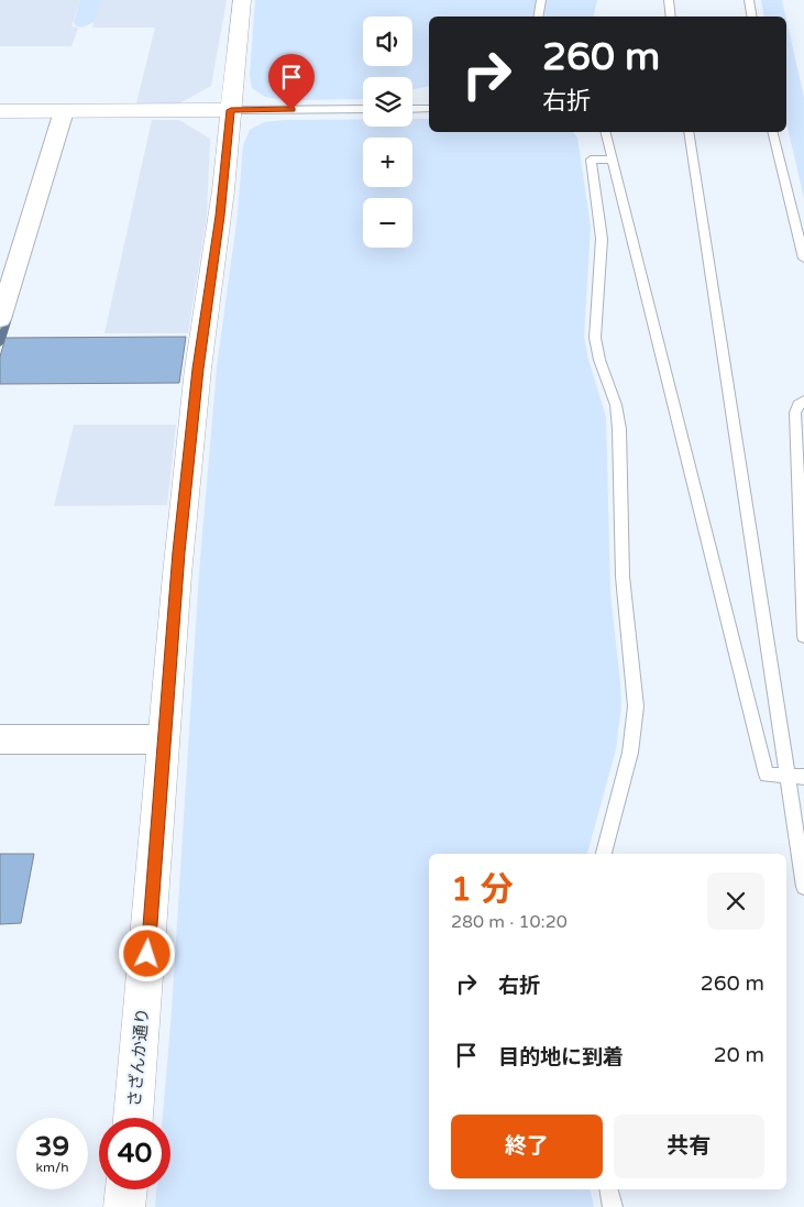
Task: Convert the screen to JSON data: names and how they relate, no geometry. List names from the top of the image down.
{
  "streets": {
    "street": ["さざんか通り"]
  },
  "page": {
    "map_buttons": ["+", "−"],
    "turn": ["260 m", "右折"],
    "heading": ["1 分", "280 m · 10:20"],
    "list": [
      {
        "name": "右折",
        "value": "260 m"
      },
      {
        "name": "目的地に到着",
        "value": "20 m"
      }
    ],
    "buttons": ["終了", "共有"],
    "speed": "39 km/h",
    "limit": "40"
  }
}
